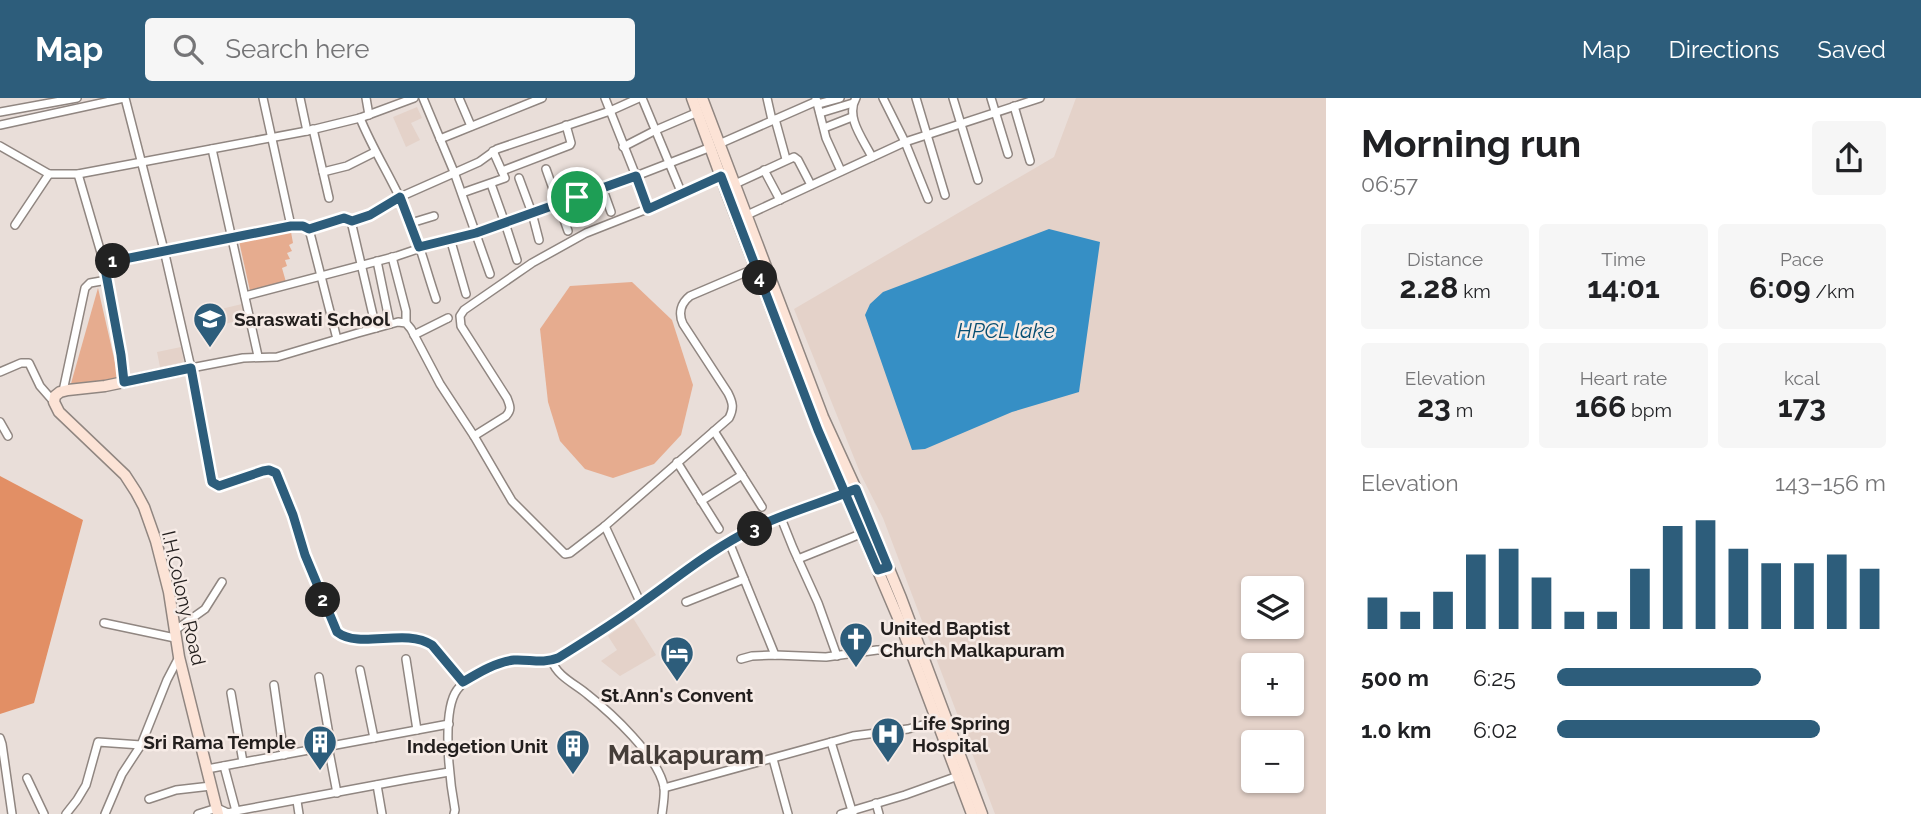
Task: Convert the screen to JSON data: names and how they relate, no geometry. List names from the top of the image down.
{
  "streets": {
    "main road": ["I.H.Colony Road"]
  },
  "districts": ["Malkapuram"],
  "water": ["HPCL lake"],
  "places": {
    "school or university": ["Saraswati School"],
    "church": ["United Baptist Church Malkapuram"],
    "hotel": ["St.Ann's Convent"],
    "hospital": ["Life Spring Hospital"],
    "building": ["Sri Rama Temple", "Indegetion Unit"]
  },
  "page": {
    "header": "Map",
    "search": "Search here",
    "nav": ["Map", "Directions", "Saved"],
    "heading": ["Morning run", "06:57"],
    "stats": [
      ["Distance", "2.28 km"],
      ["Time", "14:01"],
      ["Pace", "6:09 /km"],
      ["Elevation", "23 m"],
      ["Heart rate", "166 bpm"],
      ["kcal", "173"]
    ],
    "pins": [
      "1",
      "4",
      "3",
      "2"
    ],
    "chart": ["Elevation", "143–156 m"],
    "map_buttons": ["+", "−"],
    "list": [
      {
        "name": "500 m",
        "note": "6:25"
      },
      {
        "name": "1.0 km",
        "note": "6:02"
      }
    ]
  }
}
